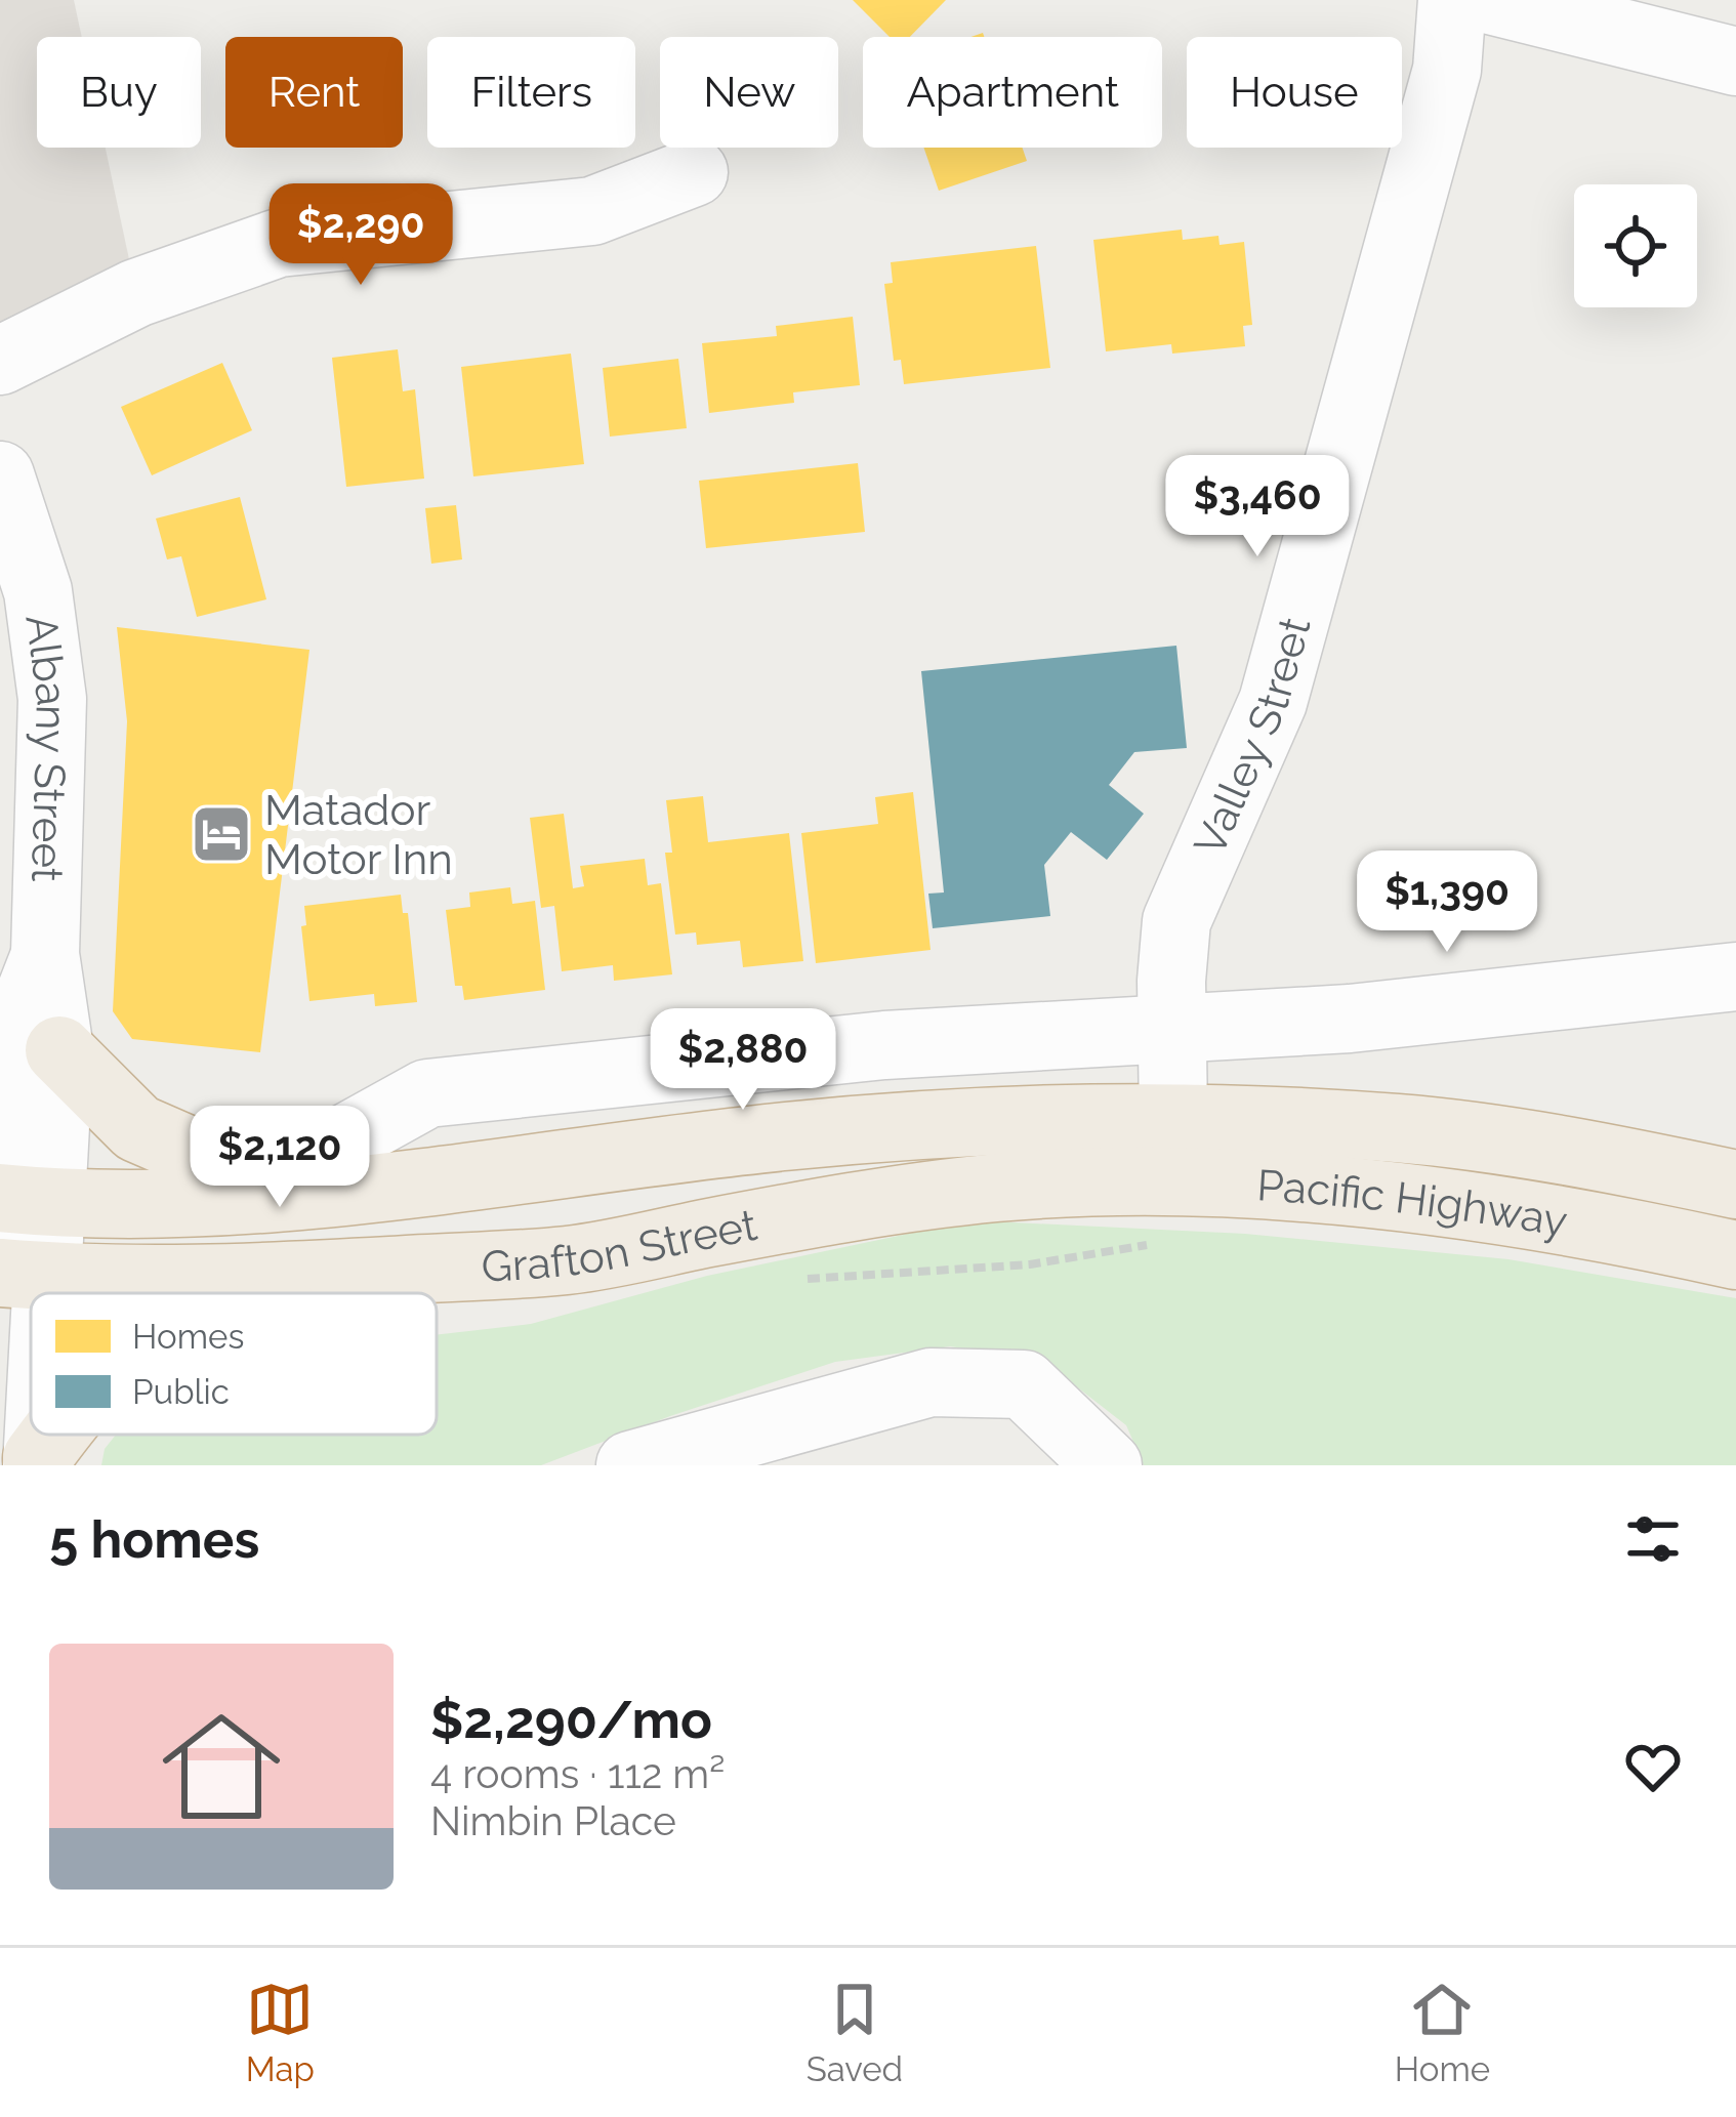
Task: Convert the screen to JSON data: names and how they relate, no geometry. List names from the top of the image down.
{
  "streets": {
    "highway": ["Pacific Highway", "Grafton Street"],
    "street": ["Valley Street", "Albany Street"]
  },
  "crossings": [
    ["Valley Street", "Pacific Highway"],
    ["Valley Street", "Grafton Street"],
    ["Albany Street", "Grafton Street"],
    ["Pacific Highway", "Grafton Street"]
  ],
  "places": {
    "hotel": ["Matador Motor Inn"]
  },
  "legend": ["Homes", "Public"],
  "page": {
    "chip": [
      "Buy",
      "Rent",
      "Filters",
      "New",
      "Apartment",
      "House"
    ],
    "price": [
      "$2,290",
      "$3,460",
      "$1,390",
      "$2,880",
      "$2,120"
    ],
    "heading": "5 homes",
    "list": [
      {
        "name": "$2,290/mo",
        "note": "4 rooms · 112 m² · Nimbin Place"
      }
    ],
    "tabs": ["Map", "Saved", "Home"]
  }
}
